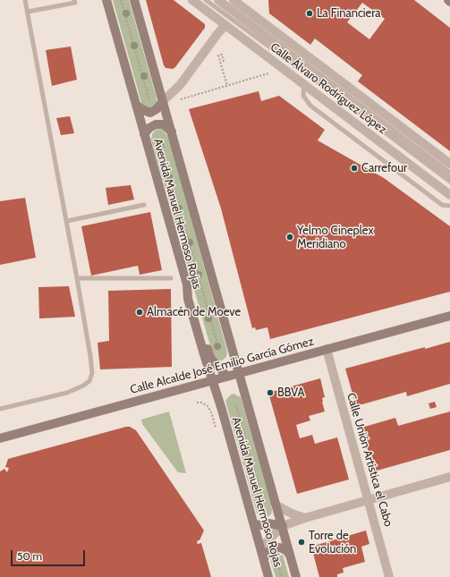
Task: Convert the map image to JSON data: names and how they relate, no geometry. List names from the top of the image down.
{
  "streets": {
    "street": [
      "Calle Álvaro Rodríguez López",
      "Avenida Manuel Hermoso Rojas",
      "Calle Alcalde José Emilio García Gómez",
      "Calle Unión Artística el Cabo"
    ]
  },
  "crossings": [
    ["Avenida Manuel Hermoso Rojas", "Calle Alcalde José Emilio García Gómez"],
    ["Calle Alcalde José Emilio García Gómez", "Calle Unión Artística el Cabo"]
  ],
  "places": [
    "La Financiera",
    "Carrefour",
    "Yelmo Cineplex Meridiano",
    "Almacén de Moeve",
    "BBVA",
    "Torre de Evolución"
  ],
  "scale_bar": "50 m"
}
